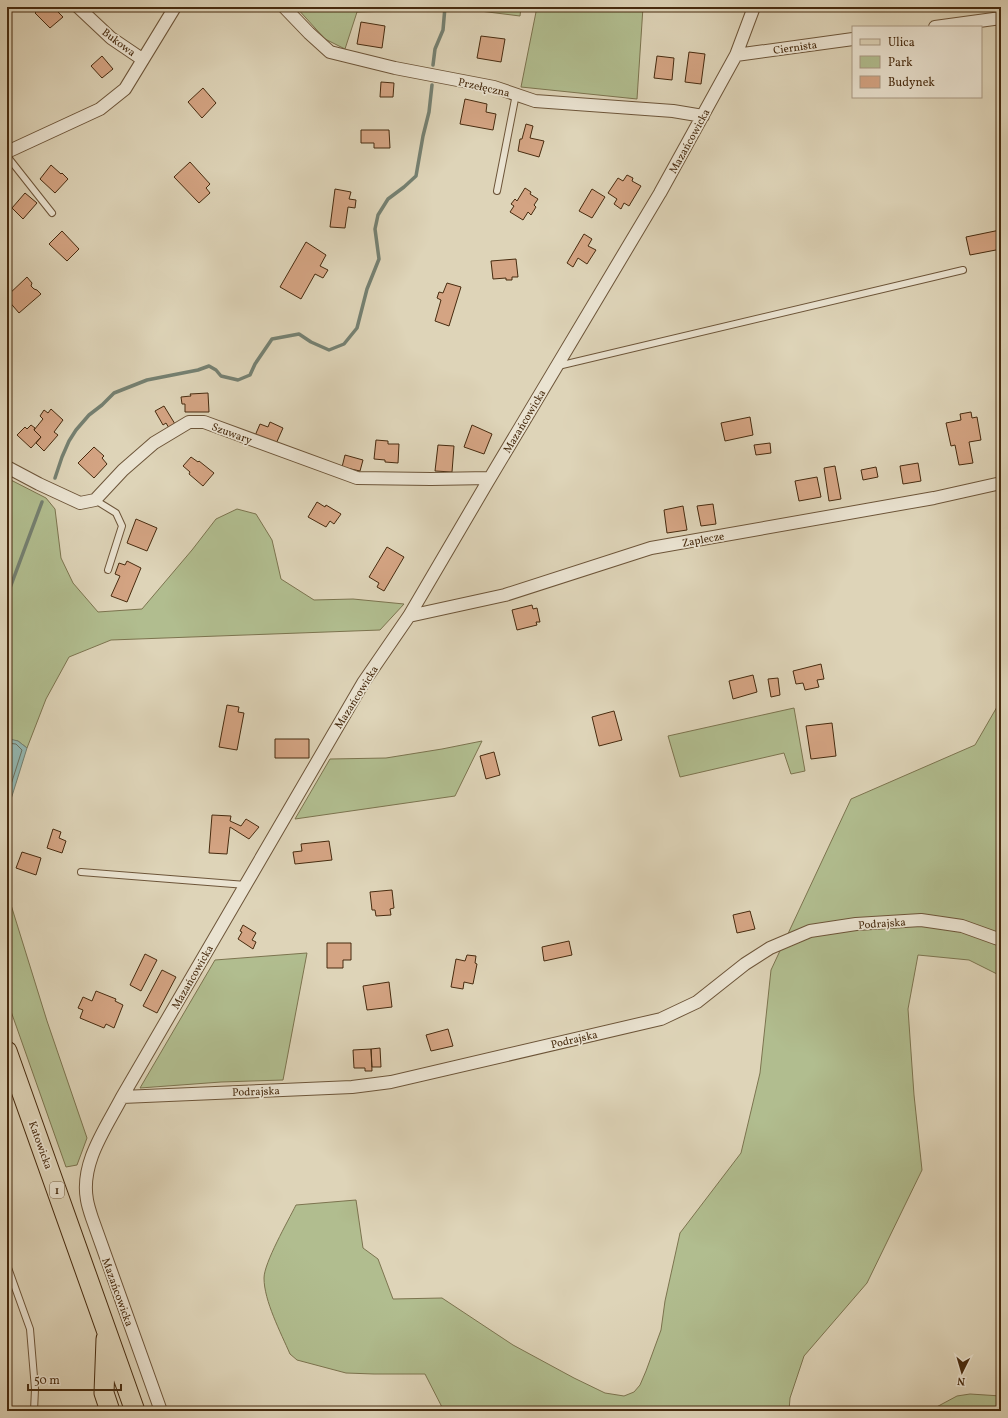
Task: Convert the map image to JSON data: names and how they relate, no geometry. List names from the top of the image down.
{
  "streets": {
    "main road": ["Katowicka", "1"],
    "street": [
      "Bukowa",
      "Ciernista",
      "Przełęczna",
      "Mazańcowicka",
      "Szuwary",
      "Zaplecze",
      "Podrajska"
    ]
  },
  "crossings": [
    ["Ciernista", "Mazańcowicka"],
    ["Przełęczna", "Mazańcowicka"],
    ["Mazańcowicka", "Szuwary"],
    ["Mazańcowicka", "Zaplecze"],
    ["Mazańcowicka", "Podrajska"]
  ],
  "legend": ["Ulica", "Park", "Budynek"],
  "scale_bar": "50 m",
  "north": "bottom"
}
